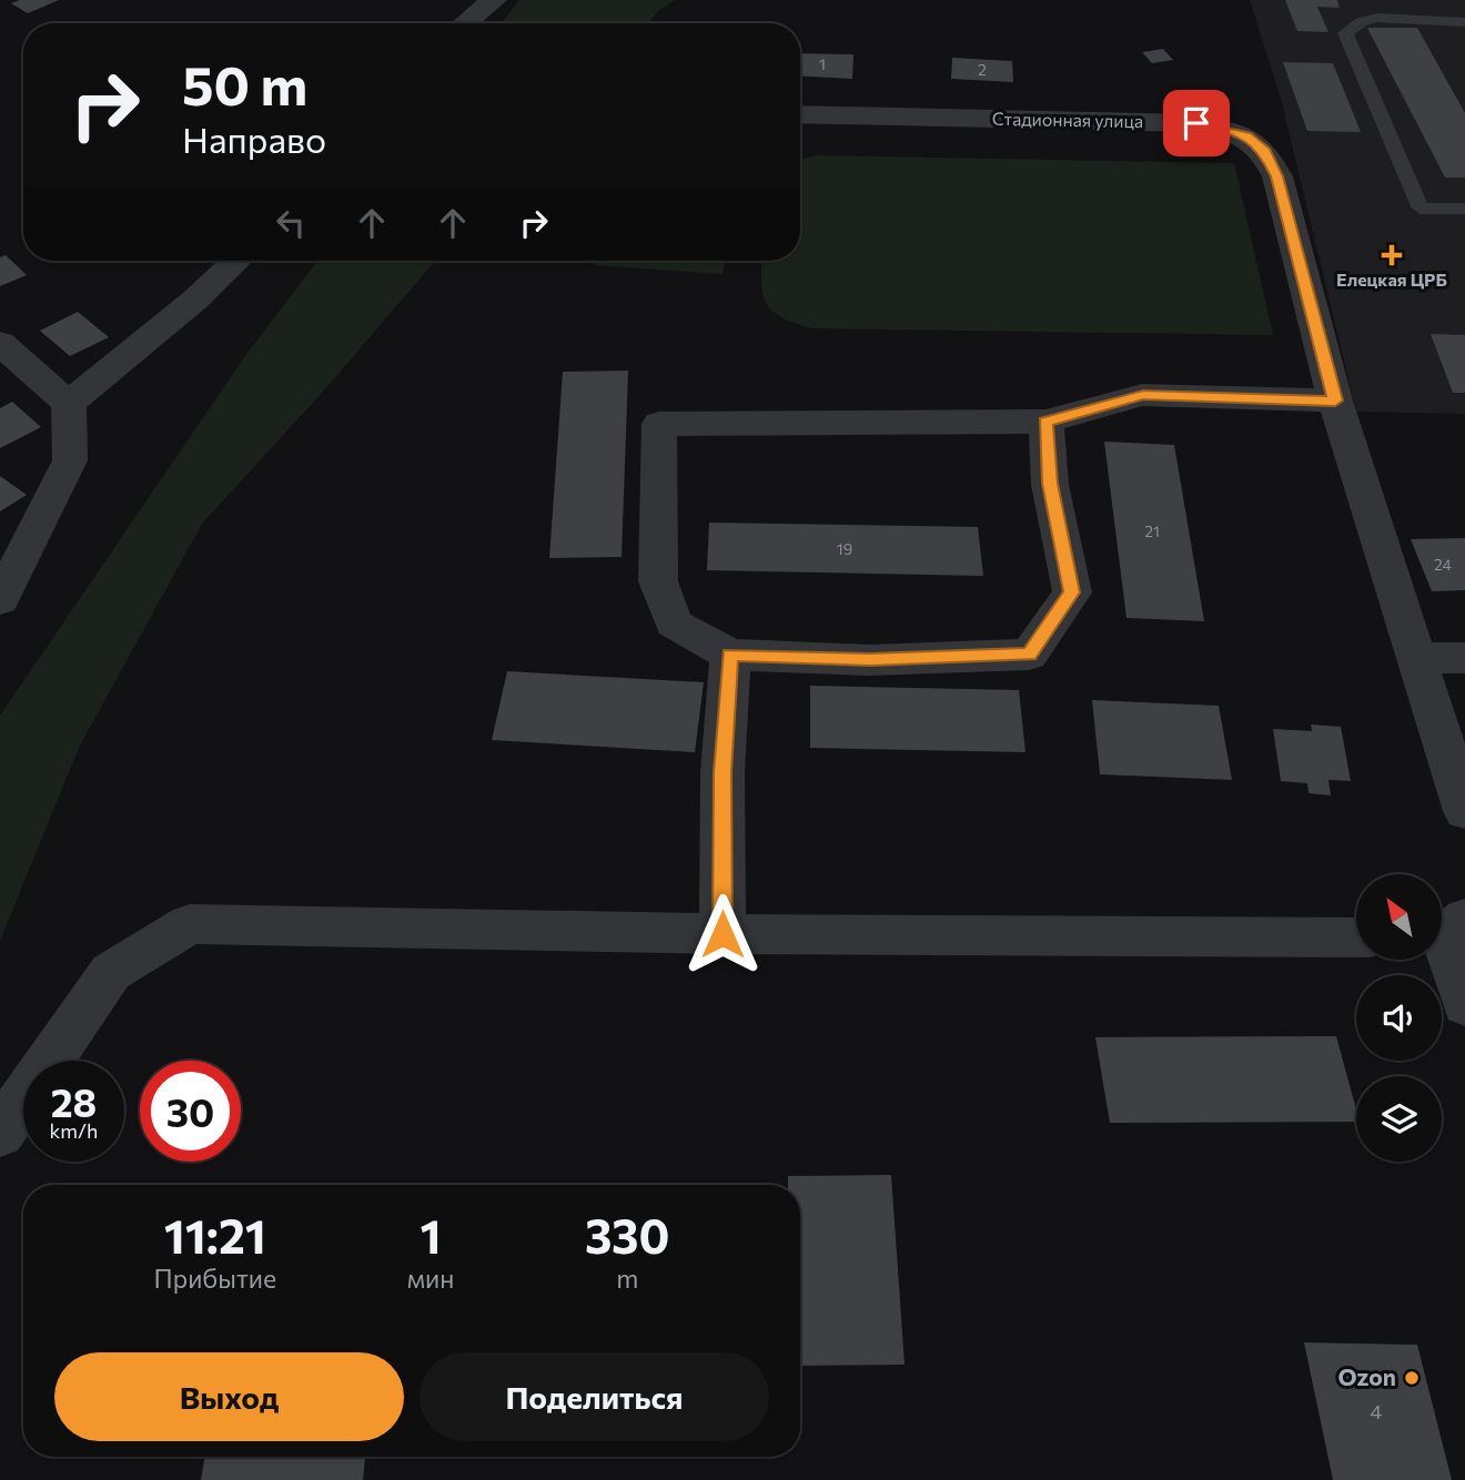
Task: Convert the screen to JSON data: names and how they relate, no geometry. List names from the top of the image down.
{
  "streets": {
    "street": ["Стадионная улица"]
  },
  "places": {
    "health": ["Елецкая ЦРБ"],
    "other": ["Ozon"]
  },
  "house_numbers": [
    "1",
    "2",
    "21",
    "19",
    "24",
    "4"
  ],
  "north": "top left",
  "page": {
    "turn": ["50 m", "Направо"],
    "speed": "28 km/h",
    "limit": "30",
    "eta": [
      "11:21",
      "Прибытие",
      "1",
      "мин",
      "330",
      "m"
    ],
    "buttons": ["Выход", "Поделиться"]
  }
}
